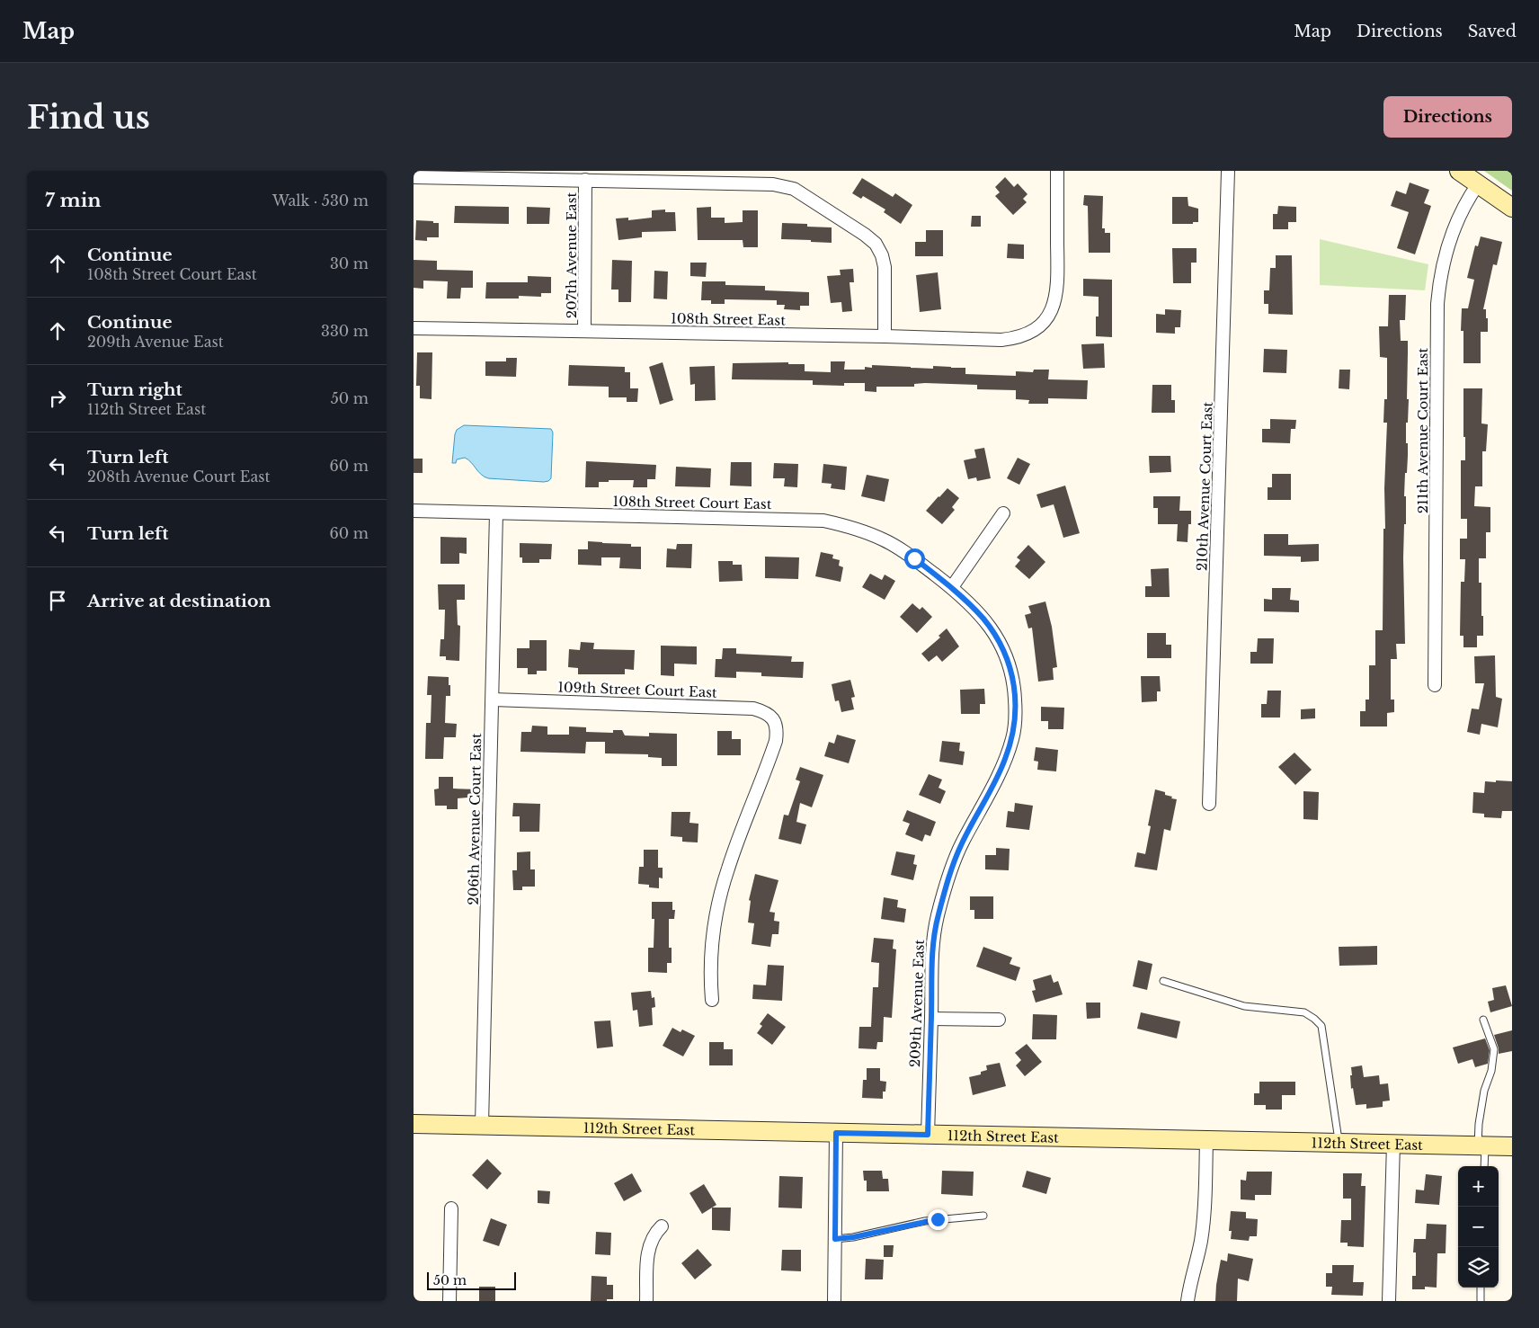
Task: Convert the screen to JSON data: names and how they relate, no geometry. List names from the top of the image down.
{
  "streets": {
    "street": [
      "207th Avenue East",
      "108th Street East",
      "211th Avenue Court East",
      "210th Avenue Court East",
      "108th Street Court East",
      "109th Street Court East",
      "206th Avenue Court East",
      "209th Avenue East",
      "112th Street East"
    ]
  },
  "crossings": [
    ["207th Avenue East", "108th Street East"],
    ["108th Street Court East", "206th Avenue Court East"],
    ["108th Street Court East", "209th Avenue East"],
    ["109th Street Court East", "206th Avenue Court East"],
    ["206th Avenue Court East", "112th Street East"],
    ["209th Avenue East", "112th Street East"]
  ],
  "scale_bar": "50 m",
  "page": {
    "header": "Map",
    "nav": ["Map", "Directions", "Saved"],
    "buttons": "Directions",
    "title": "Find us",
    "heading": ["7 min", "Walk · 530 m"],
    "list": [
      ["Continue", "108th Street Court East", "30 m"],
      ["Continue", "209th Avenue East", "330 m"],
      ["Turn right", "112th Street East", "50 m"],
      ["Turn left", "208th Avenue Court East", "60 m"],
      ["Turn left", "60 m"],
      "Arrive at destination"
    ],
    "map_buttons": ["+", "−"],
    "scale": "50 m"
  }
}
